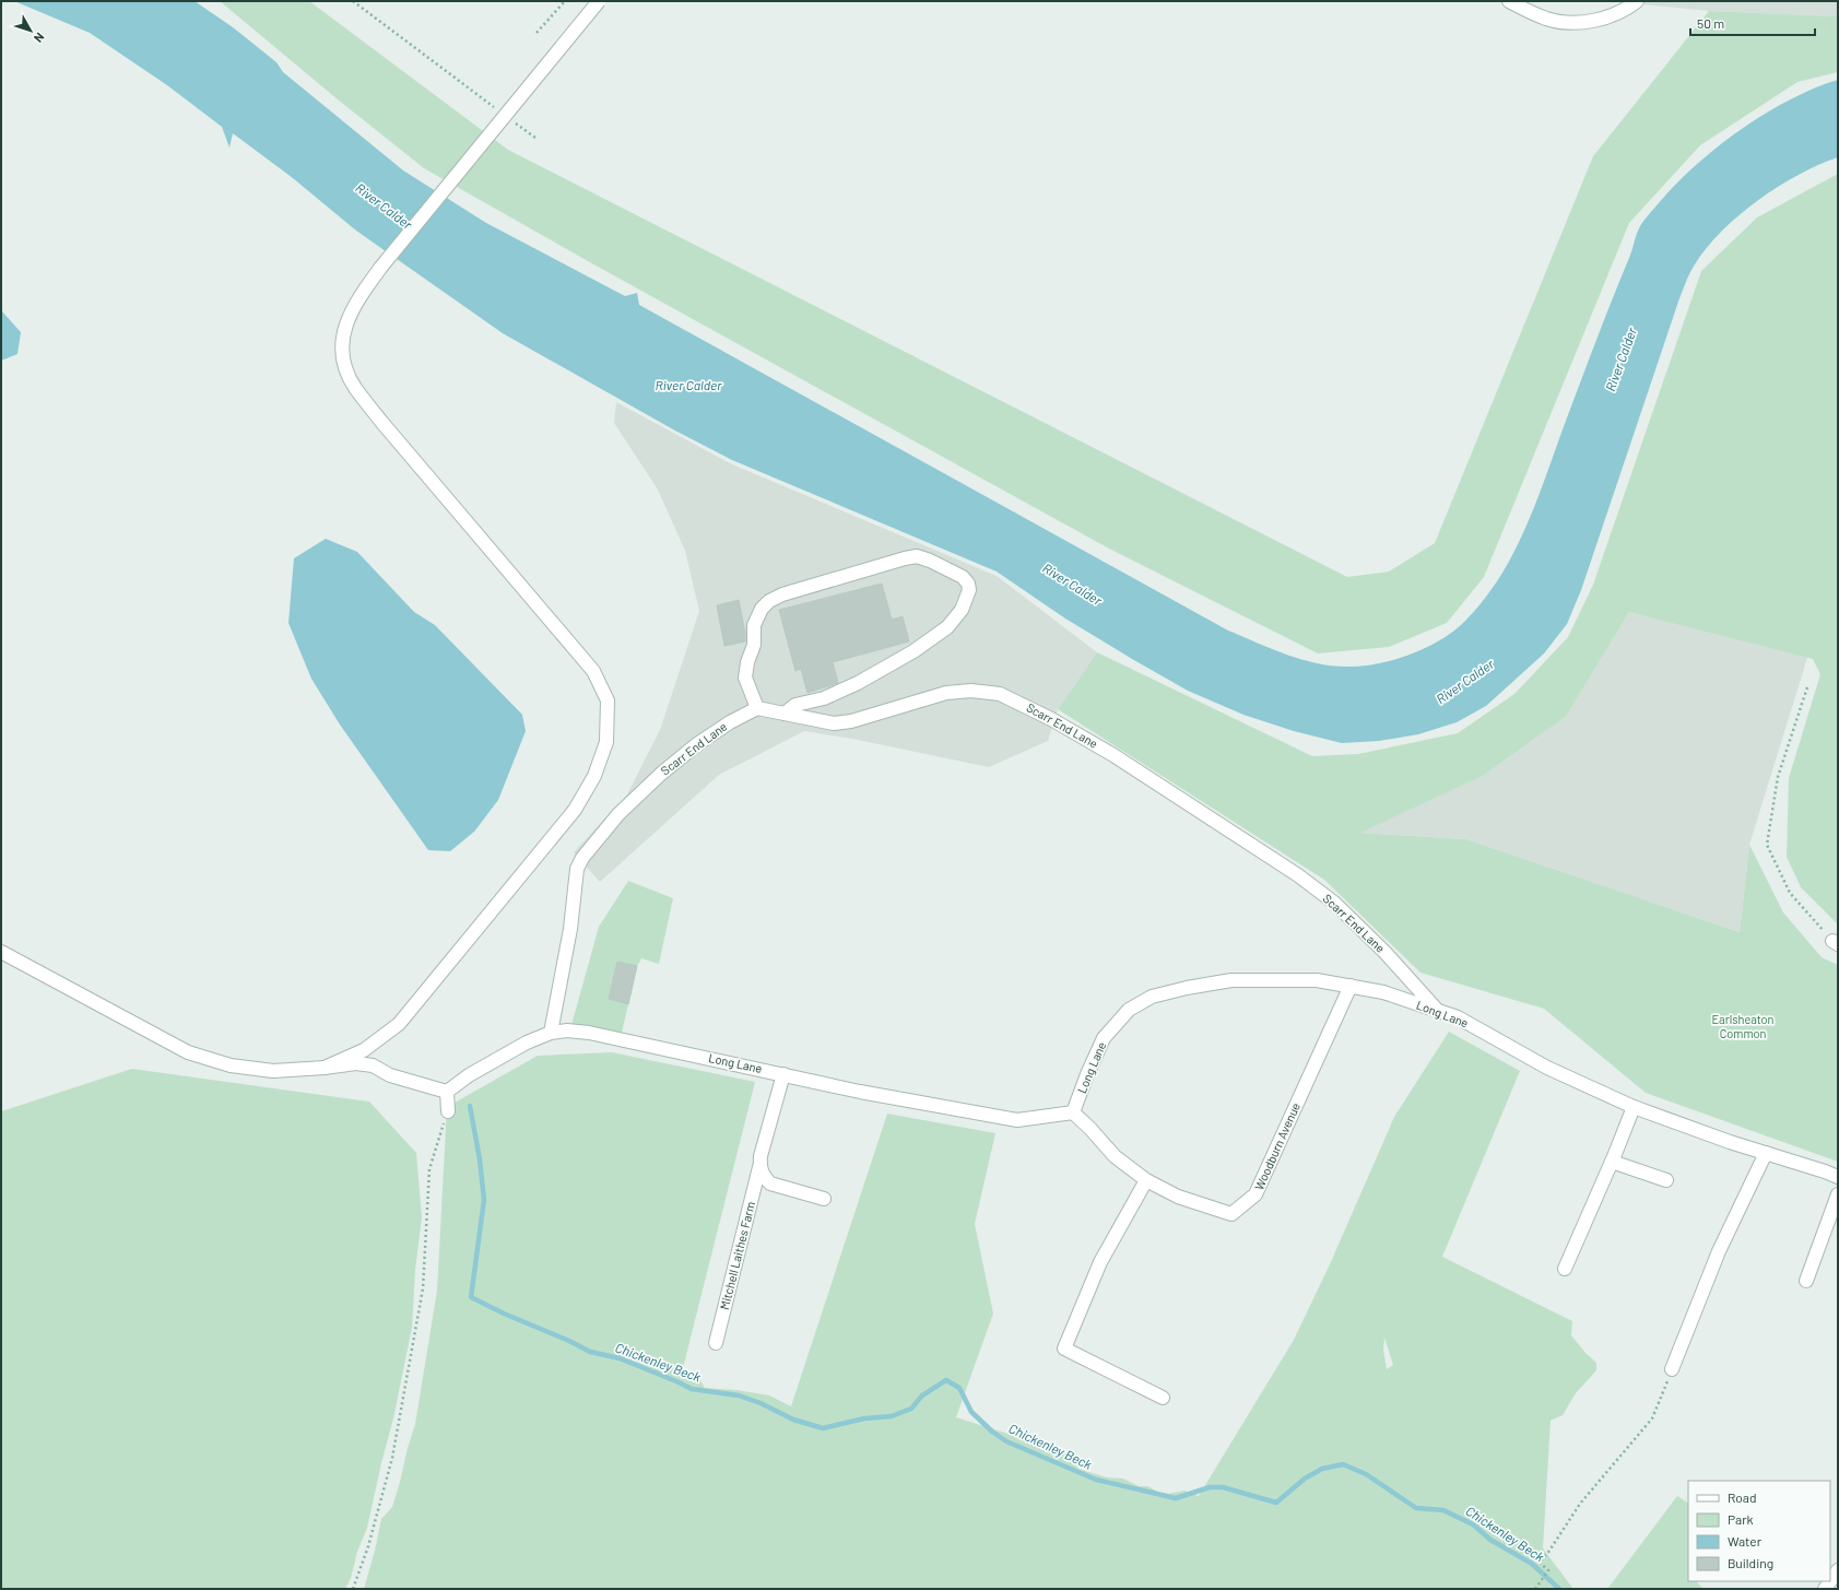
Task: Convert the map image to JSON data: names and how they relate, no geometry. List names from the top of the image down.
{
  "streets": {
    "street": [
      "Scarr End Lane",
      "Long Lane",
      "Woodburn Avenue",
      "Mitchell Laithes Farm"
    ]
  },
  "crossings": [
    ["Scarr End Lane", "Long Lane"],
    ["Long Lane", "Woodburn Avenue"],
    ["Long Lane", "Mitchell Laithes Farm"]
  ],
  "water": ["River Calder", "Chickenley Beck"],
  "parks": ["Earlsheaton Common"],
  "legend": [
    "Road",
    "Park",
    "Water",
    "Building"
  ],
  "scale_bar": "50 m",
  "north": "bottom right"
}
